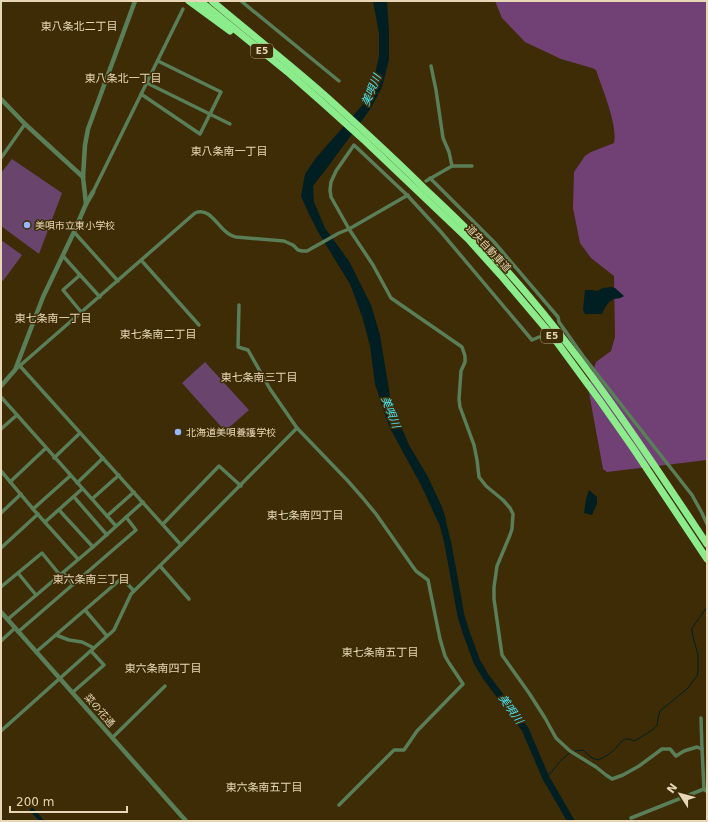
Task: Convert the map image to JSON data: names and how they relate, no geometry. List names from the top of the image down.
{
  "streets": {
    "highway": ["E5", "道央自動車道"],
    "street": ["菜の花通"]
  },
  "districts": [
    "東八条北二丁目",
    "東八条北一丁目",
    "東八条南一丁目",
    "東七条南一丁目",
    "東七条南二丁目",
    "東七条南三丁目",
    "東七条南四丁目",
    "東六条南三丁目",
    "東七条南五丁目",
    "東六条南四丁目",
    "東六条南五丁目"
  ],
  "water": ["美唄川"],
  "places": ["美唄市立東小学校", "北海道美唄養護学校"],
  "scale_bar": "200 m",
  "north": "top left"
}
